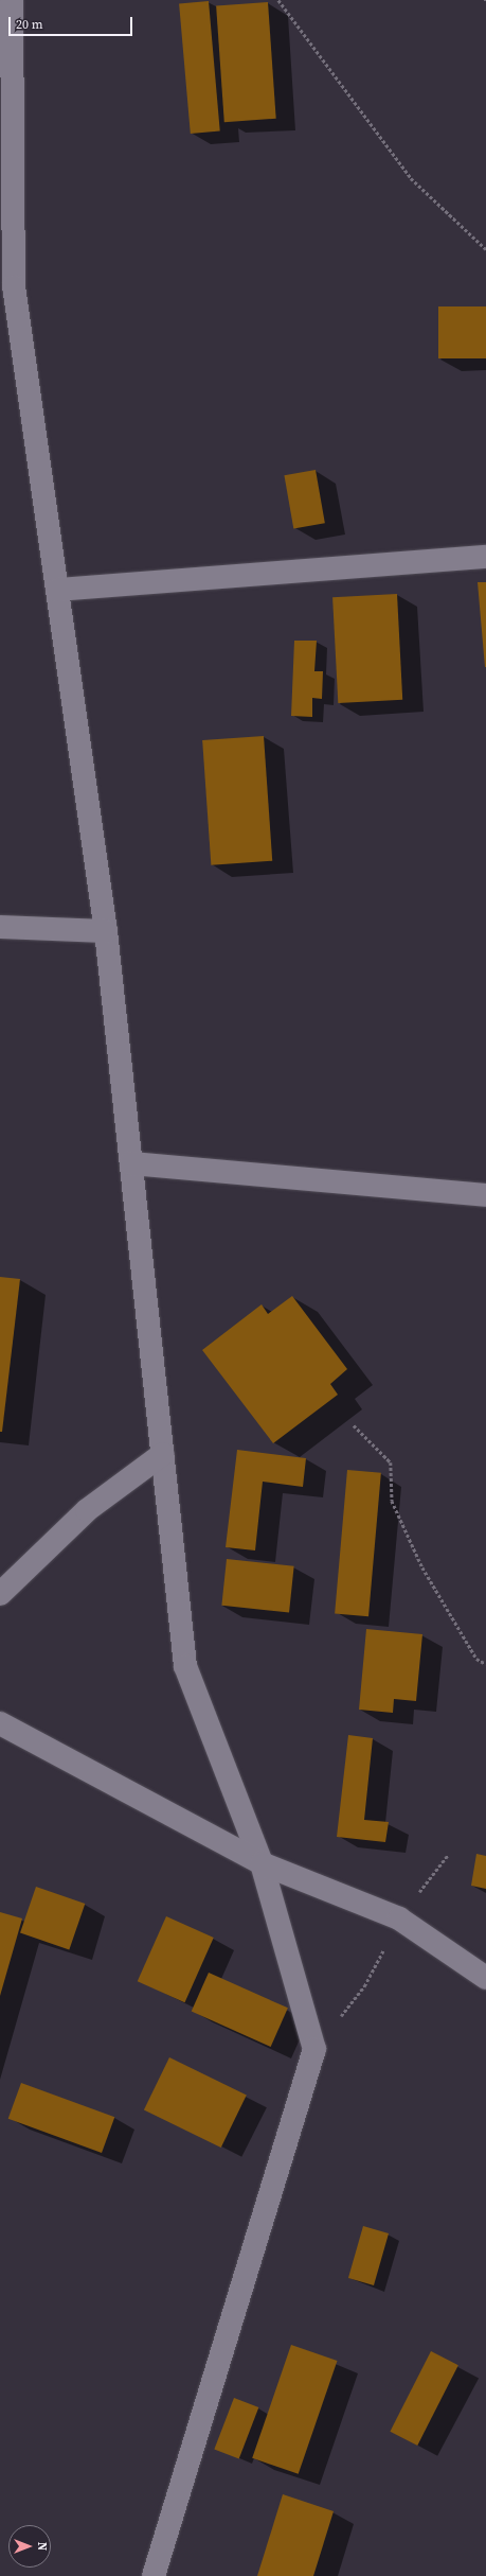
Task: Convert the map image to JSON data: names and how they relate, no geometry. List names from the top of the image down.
{
  "scale_bar": "20 m",
  "north": "right"
}
